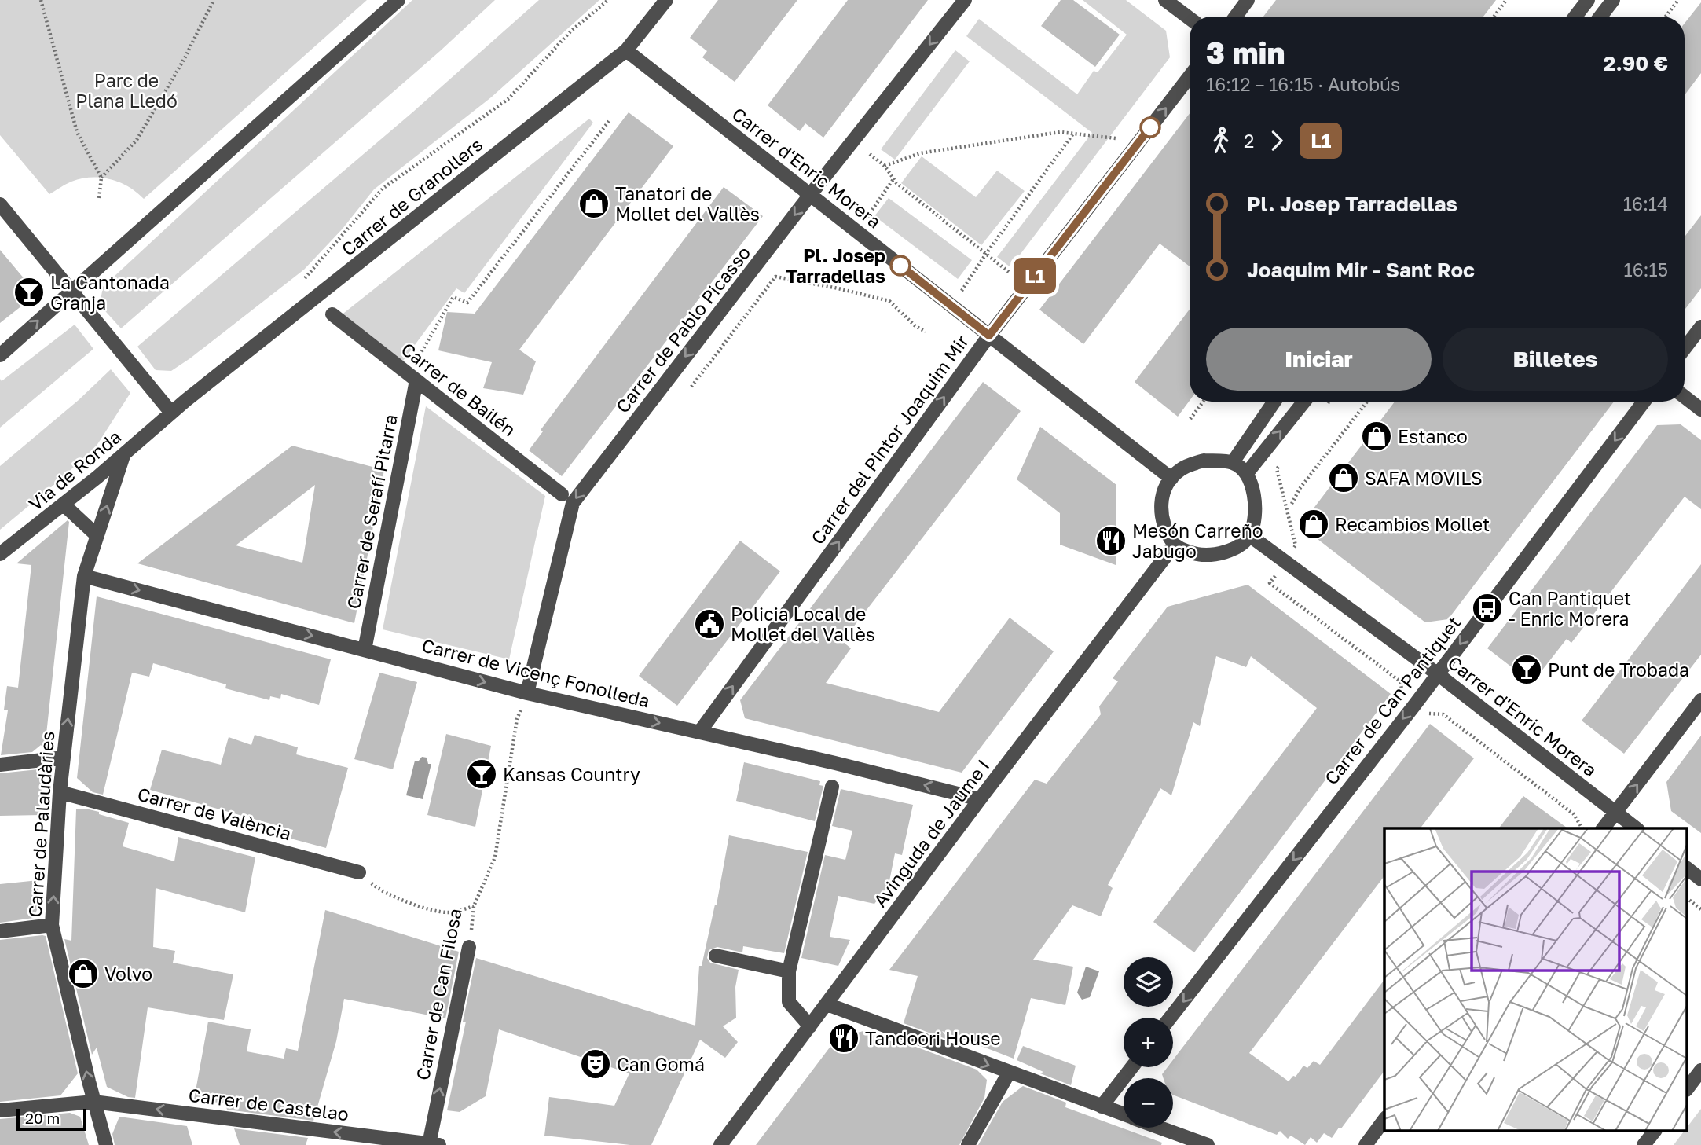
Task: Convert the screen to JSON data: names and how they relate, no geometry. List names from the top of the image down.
{
  "streets": {
    "street": [
      "Carrer d'Enric Morera",
      "Carrer de Granollers",
      "Carrer de Pablo Picasso",
      "Carrer de Bailén",
      "Carrer del Pintor Joaquim Mir",
      "Via de Ronda",
      "Carrer de Serafí Pitarra",
      "Carrer de Vicenç Fonolleda",
      "Carrer de Can Pantiquet",
      "Carrer de València",
      "Carrer de Palaudàries",
      "Avinguda de Jaume I",
      "Carrer de Can Filosa",
      "Carrer de Castelao"
    ]
  },
  "crossings": [
    ["Carrer d'Enric Morera", "Carrer de Granollers"],
    ["Carrer d'Enric Morera", "Carrer de Pablo Picasso"],
    ["Carrer d'Enric Morera", "Carrer del Pintor Joaquim Mir"],
    ["Carrer d'Enric Morera", "Carrer de Can Pantiquet"],
    ["Carrer d'Enric Morera", "Avinguda de Jaume I"],
    ["Carrer de Granollers", "Via de Ronda"],
    ["Carrer de Pablo Picasso", "Carrer de Vicenç Fonolleda"],
    ["Carrer de Pablo Picasso", "Carrer de Can Filosa"],
    ["Carrer de Bailén", "Carrer de Serafí Pitarra"],
    ["Carrer del Pintor Joaquim Mir", "Carrer de Vicenç Fonolleda"],
    ["Via de Ronda", "Carrer de Palaudàries"],
    ["Carrer de Serafí Pitarra", "Carrer de Vicenç Fonolleda"],
    ["Carrer de Vicenç Fonolleda", "Carrer de Palaudàries"],
    ["Carrer de Vicenç Fonolleda", "Avinguda de Jaume I"],
    ["Carrer de Vicenç Fonolleda", "Carrer de Can Filosa"],
    ["Carrer de València", "Carrer de Palaudàries"],
    ["Carrer de Palaudàries", "Carrer de Castelao"],
    ["Carrer de Can Filosa", "Carrer de Castelao"]
  ],
  "one_way": [
    "Carrer de Pablo Picasso",
    "Carrer del Pintor Joaquim Mir",
    "Carrer de Can Pantiquet",
    "Carrer de Palaudàries",
    "Carrer de Can Filosa",
    "Carrer de Castelao"
  ],
  "parks": ["Parc de Plana Lledó"],
  "places": {
    "shop": [
      "Tanatori de Mollet del Vallès",
      "Estanco",
      "SAFA MOVILS",
      "Recambios Mollet",
      "Volvo"
    ],
    "other": ["Pl. Josep Tarradellas"],
    "bar": ["La Cantonada Granja", "Punt de Trobada", "Kansas Country"],
    "restaurant": ["Mesón Carreño Jabugo", "Tandoori House"],
    "bus stop": ["Can Pantiquet - Enric Morera"],
    "public building": ["Policia Local de Mollet del Vallès"],
    "theatre": ["Can Gomá"]
  },
  "lines": ["bus line L1"],
  "scale_bar": "20 m",
  "page": {
    "on_map": "L1",
    "heading": ["3 min", "16:12 – 16:15 · Autobús", "2.90 €"],
    "legs": ["2", "L1"],
    "list": [
      {
        "name": "Pl. Josep Tarradellas",
        "value": "16:14"
      },
      {
        "name": "Joaquim Mir - Sant Roc",
        "value": "16:15"
      }
    ],
    "buttons": ["Iniciar", "Billetes"],
    "map_buttons": ["+", "−"],
    "scale": "20 m"
  }
}
